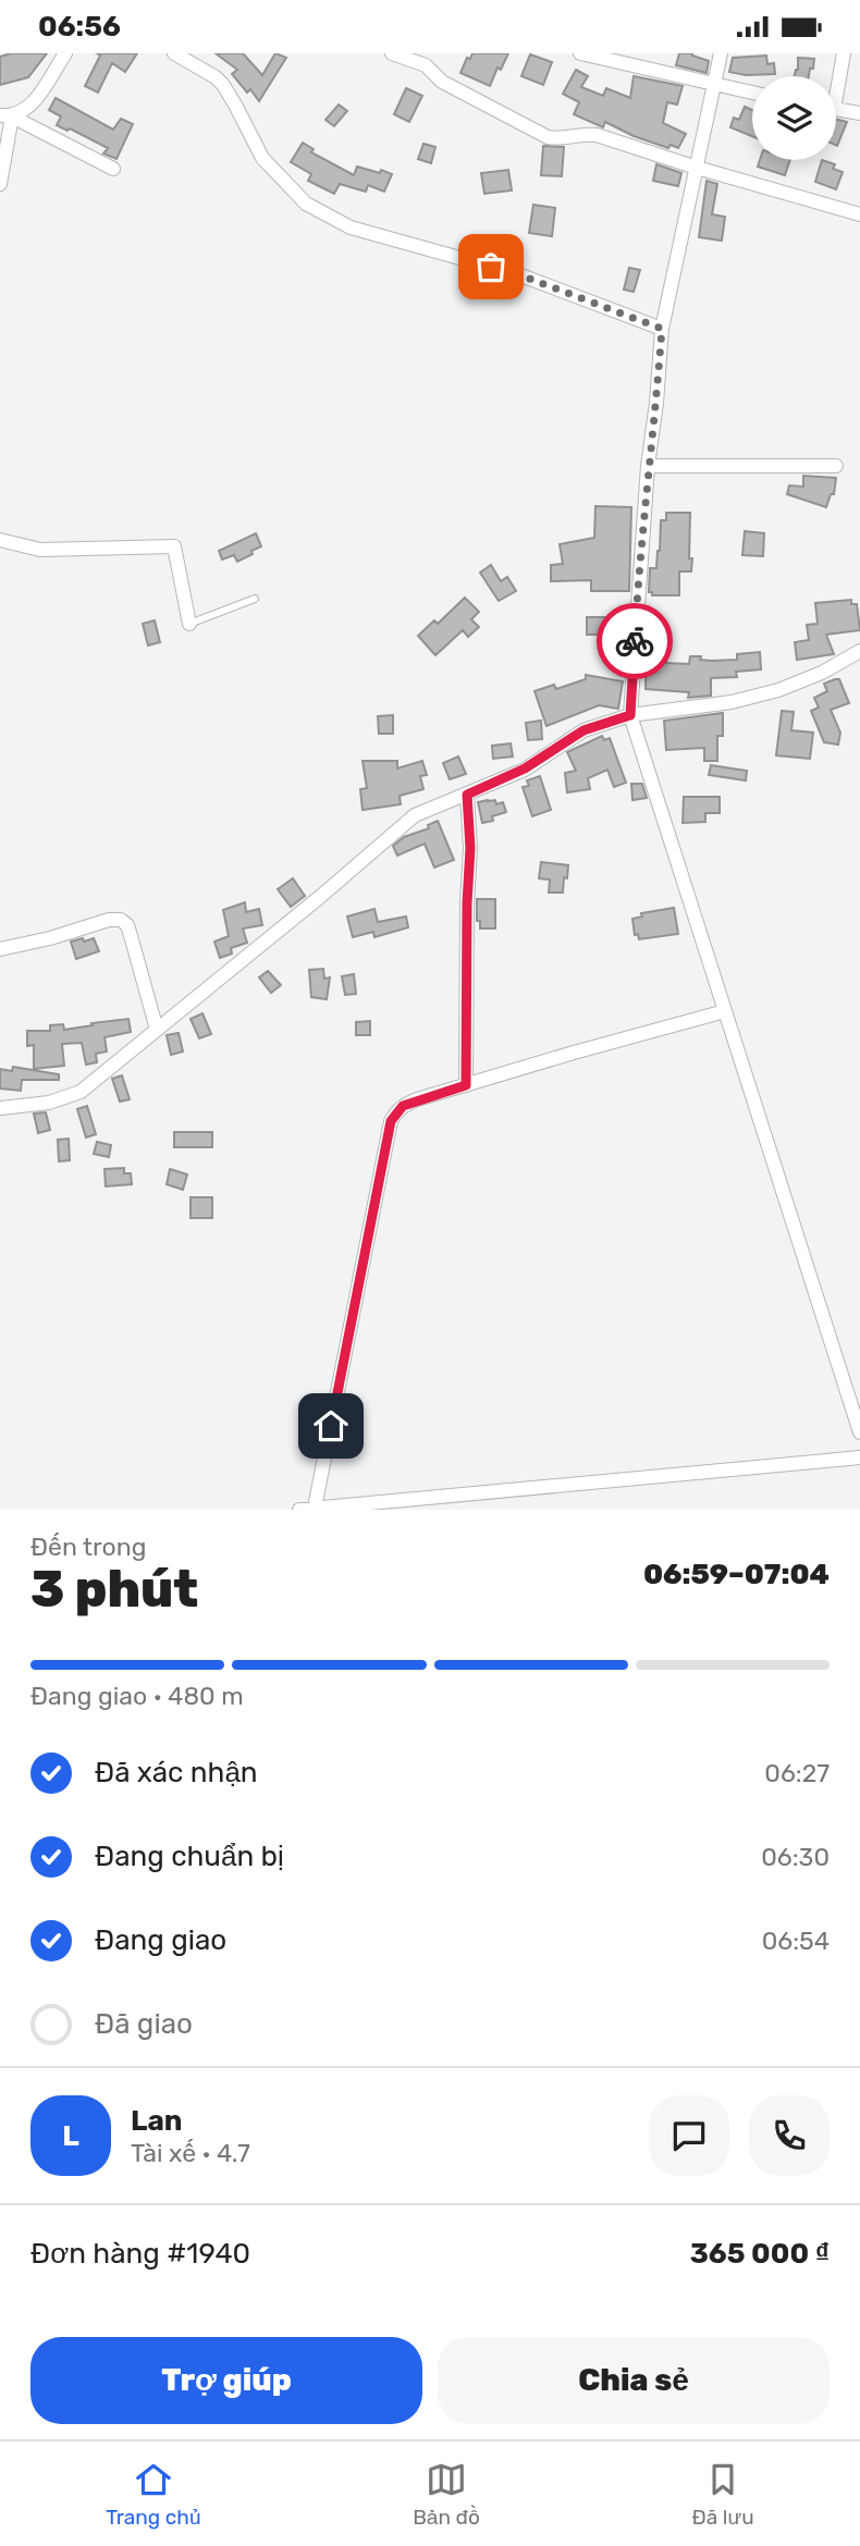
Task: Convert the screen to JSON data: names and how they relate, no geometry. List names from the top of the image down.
{
  "page": {
    "status": "06:56",
    "heading": ["3 phút", "Đến trong", "06:59–07:04"],
    "panel": [
      "Lan",
      "Tài xế · 4.7",
      "Đơn hàng #1940",
      "365 000 ₫"
    ],
    "bar": "Đang giao · 480 m",
    "list": [
      ["Đã xác nhận", "06:27"],
      ["Đang chuẩn bị", "06:30"],
      ["Đang giao", "06:54"],
      "Đã giao"
    ],
    "round": "L",
    "buttons": ["Trợ giúp", "Chia sẻ"],
    "tabs": ["Trang chủ", "Bản đồ", "Đã lưu"]
  }
}
